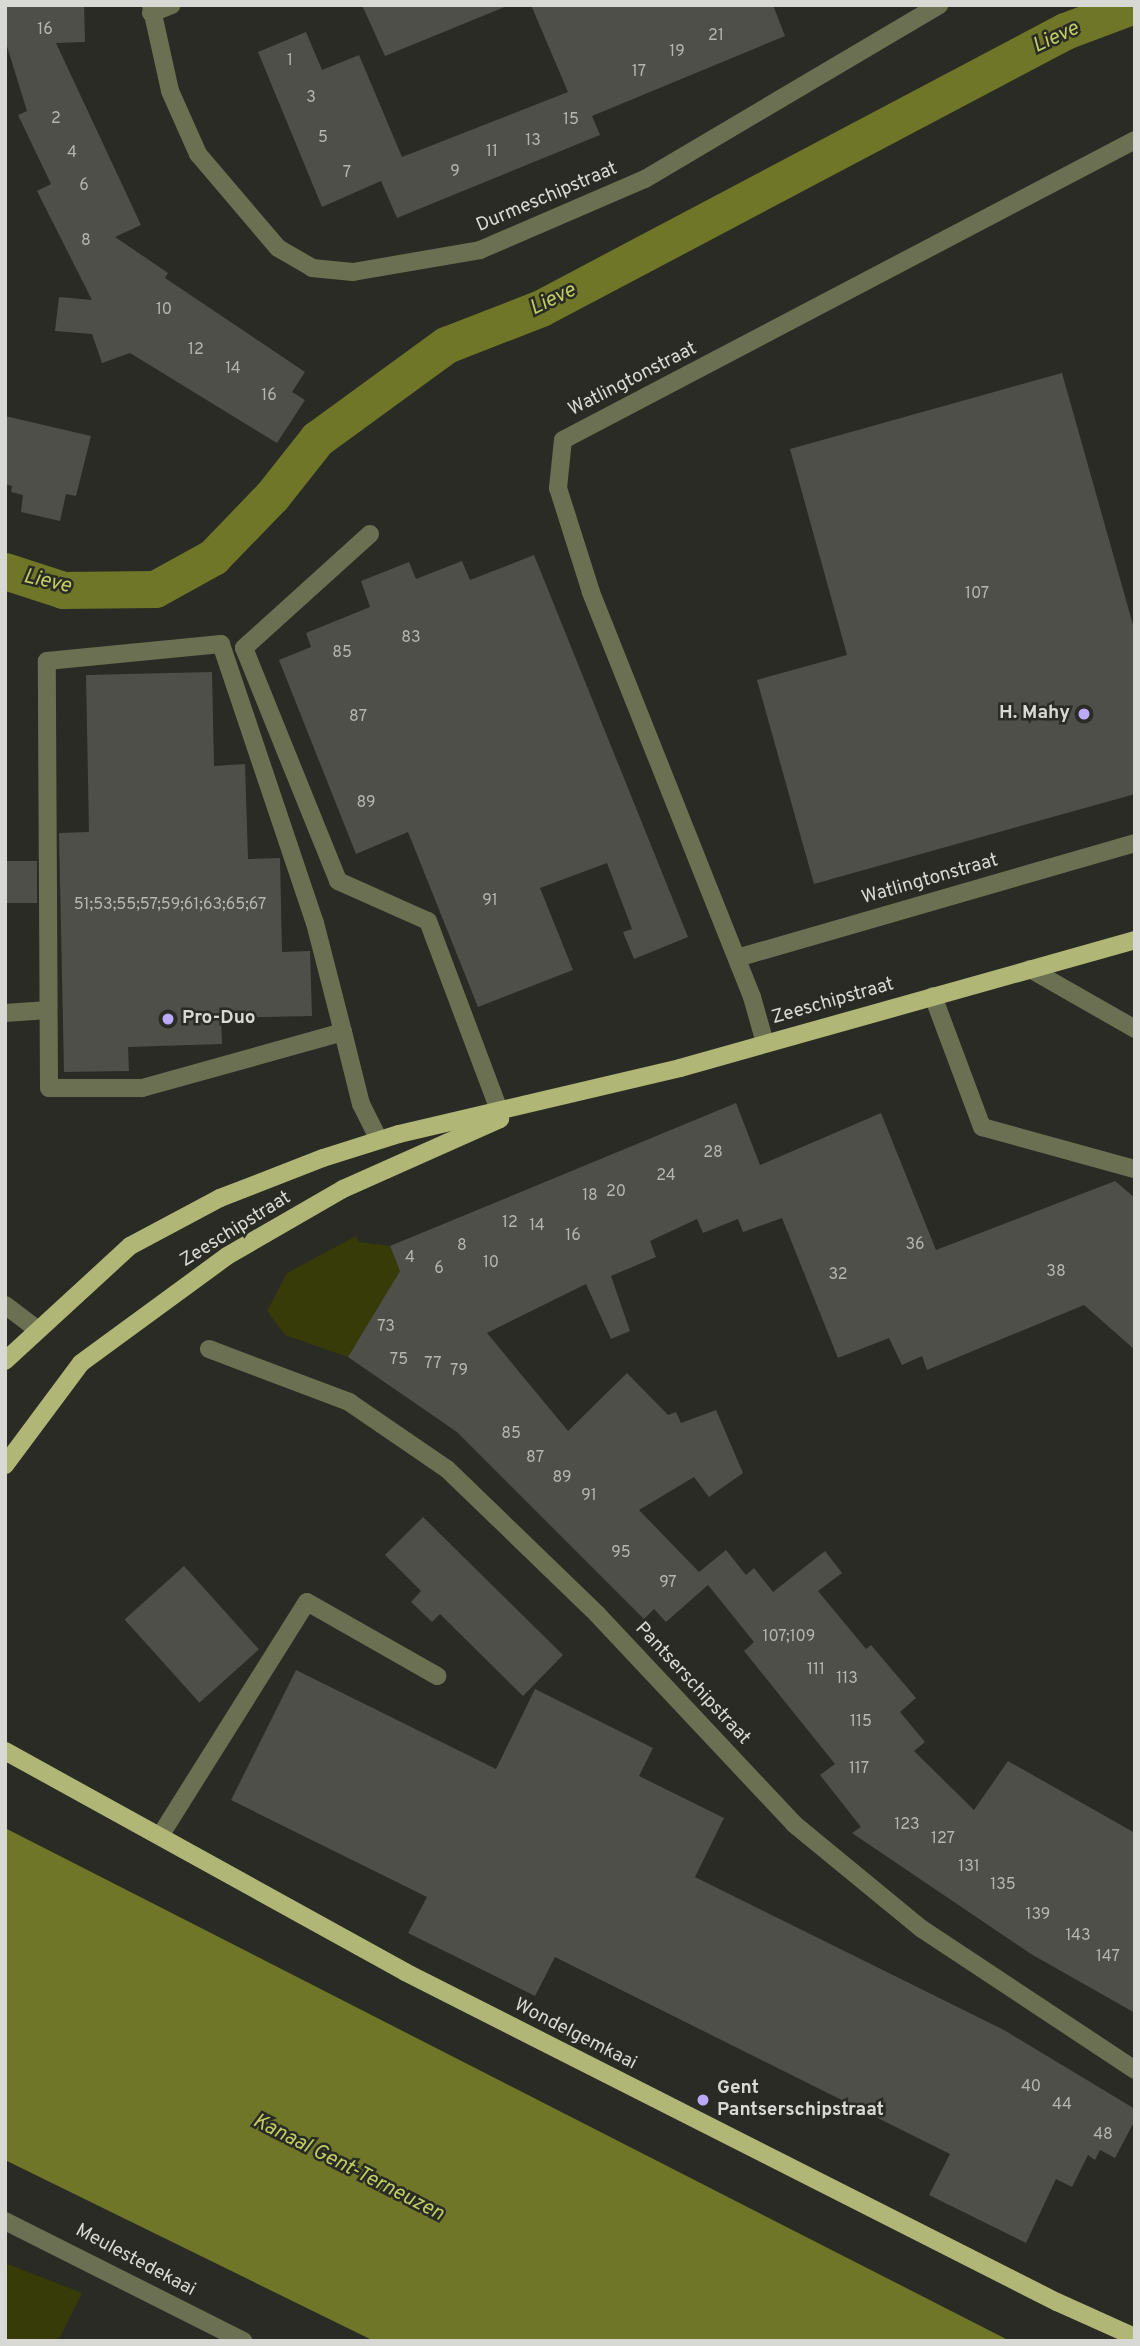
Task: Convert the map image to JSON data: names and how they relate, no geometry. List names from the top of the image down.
{
  "streets": {
    "main road": ["Zeeschipstraat", "Wondelgemkaai"],
    "street": [
      "Durmeschipstraat",
      "Watlingtonstraat",
      "Pantserschipstraat",
      "Meulestedekaai"
    ]
  },
  "crossings": [
    ["Watlingtonstraat", "Zeeschipstraat"]
  ],
  "water": ["Lieve", "Kanaal Gent-Terneuzen"],
  "places": ["H. Mahy", "Pro-Duo", "Gent Pantserschipstraat"],
  "house_numbers": [
    "16",
    "21",
    "19",
    "1",
    "17",
    "3",
    "2",
    "15",
    "5",
    "13",
    "11",
    "4",
    "9",
    "7",
    "6",
    "8",
    "10",
    "12",
    "14",
    "16",
    "107",
    "83",
    "85",
    "87",
    "89",
    "91",
    "51;53;55;57;59;61;63;65;67",
    "28",
    "24",
    "20",
    "18",
    "12",
    "14",
    "16",
    "36",
    "8",
    "4",
    "10",
    "6",
    "38",
    "32",
    "73",
    "75",
    "77",
    "79",
    "85",
    "87",
    "89",
    "91",
    "95",
    "97",
    "107;109",
    "111",
    "113",
    "115",
    "117",
    "123",
    "127",
    "131",
    "135",
    "139",
    "143",
    "147",
    "40",
    "44",
    "48"
  ]
}
